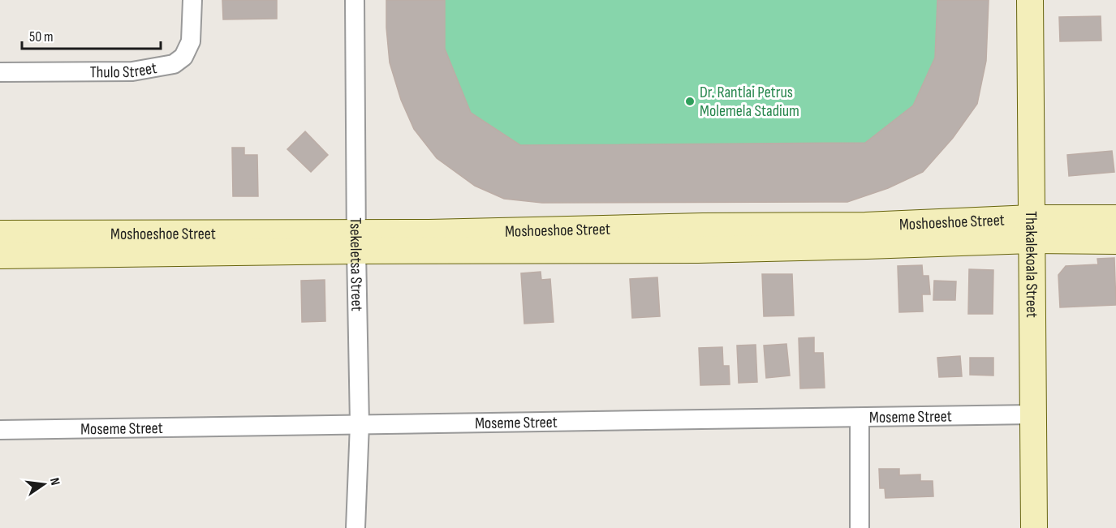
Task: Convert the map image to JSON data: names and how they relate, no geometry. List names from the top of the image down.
{
  "streets": {
    "street": [
      "Thulo Street",
      "Moshoeshoe Street",
      "Tsekeletsa Street",
      "Thakalekoala Street",
      "Moseme Street"
    ]
  },
  "crossings": [
    ["Moshoeshoe Street", "Tsekeletsa Street"],
    ["Moshoeshoe Street", "Thakalekoala Street"],
    ["Tsekeletsa Street", "Moseme Street"],
    ["Thakalekoala Street", "Moseme Street"]
  ],
  "places": ["Dr. Rantlai Petrus Molemela Stadium"],
  "scale_bar": "50 m",
  "north": "right"
}
